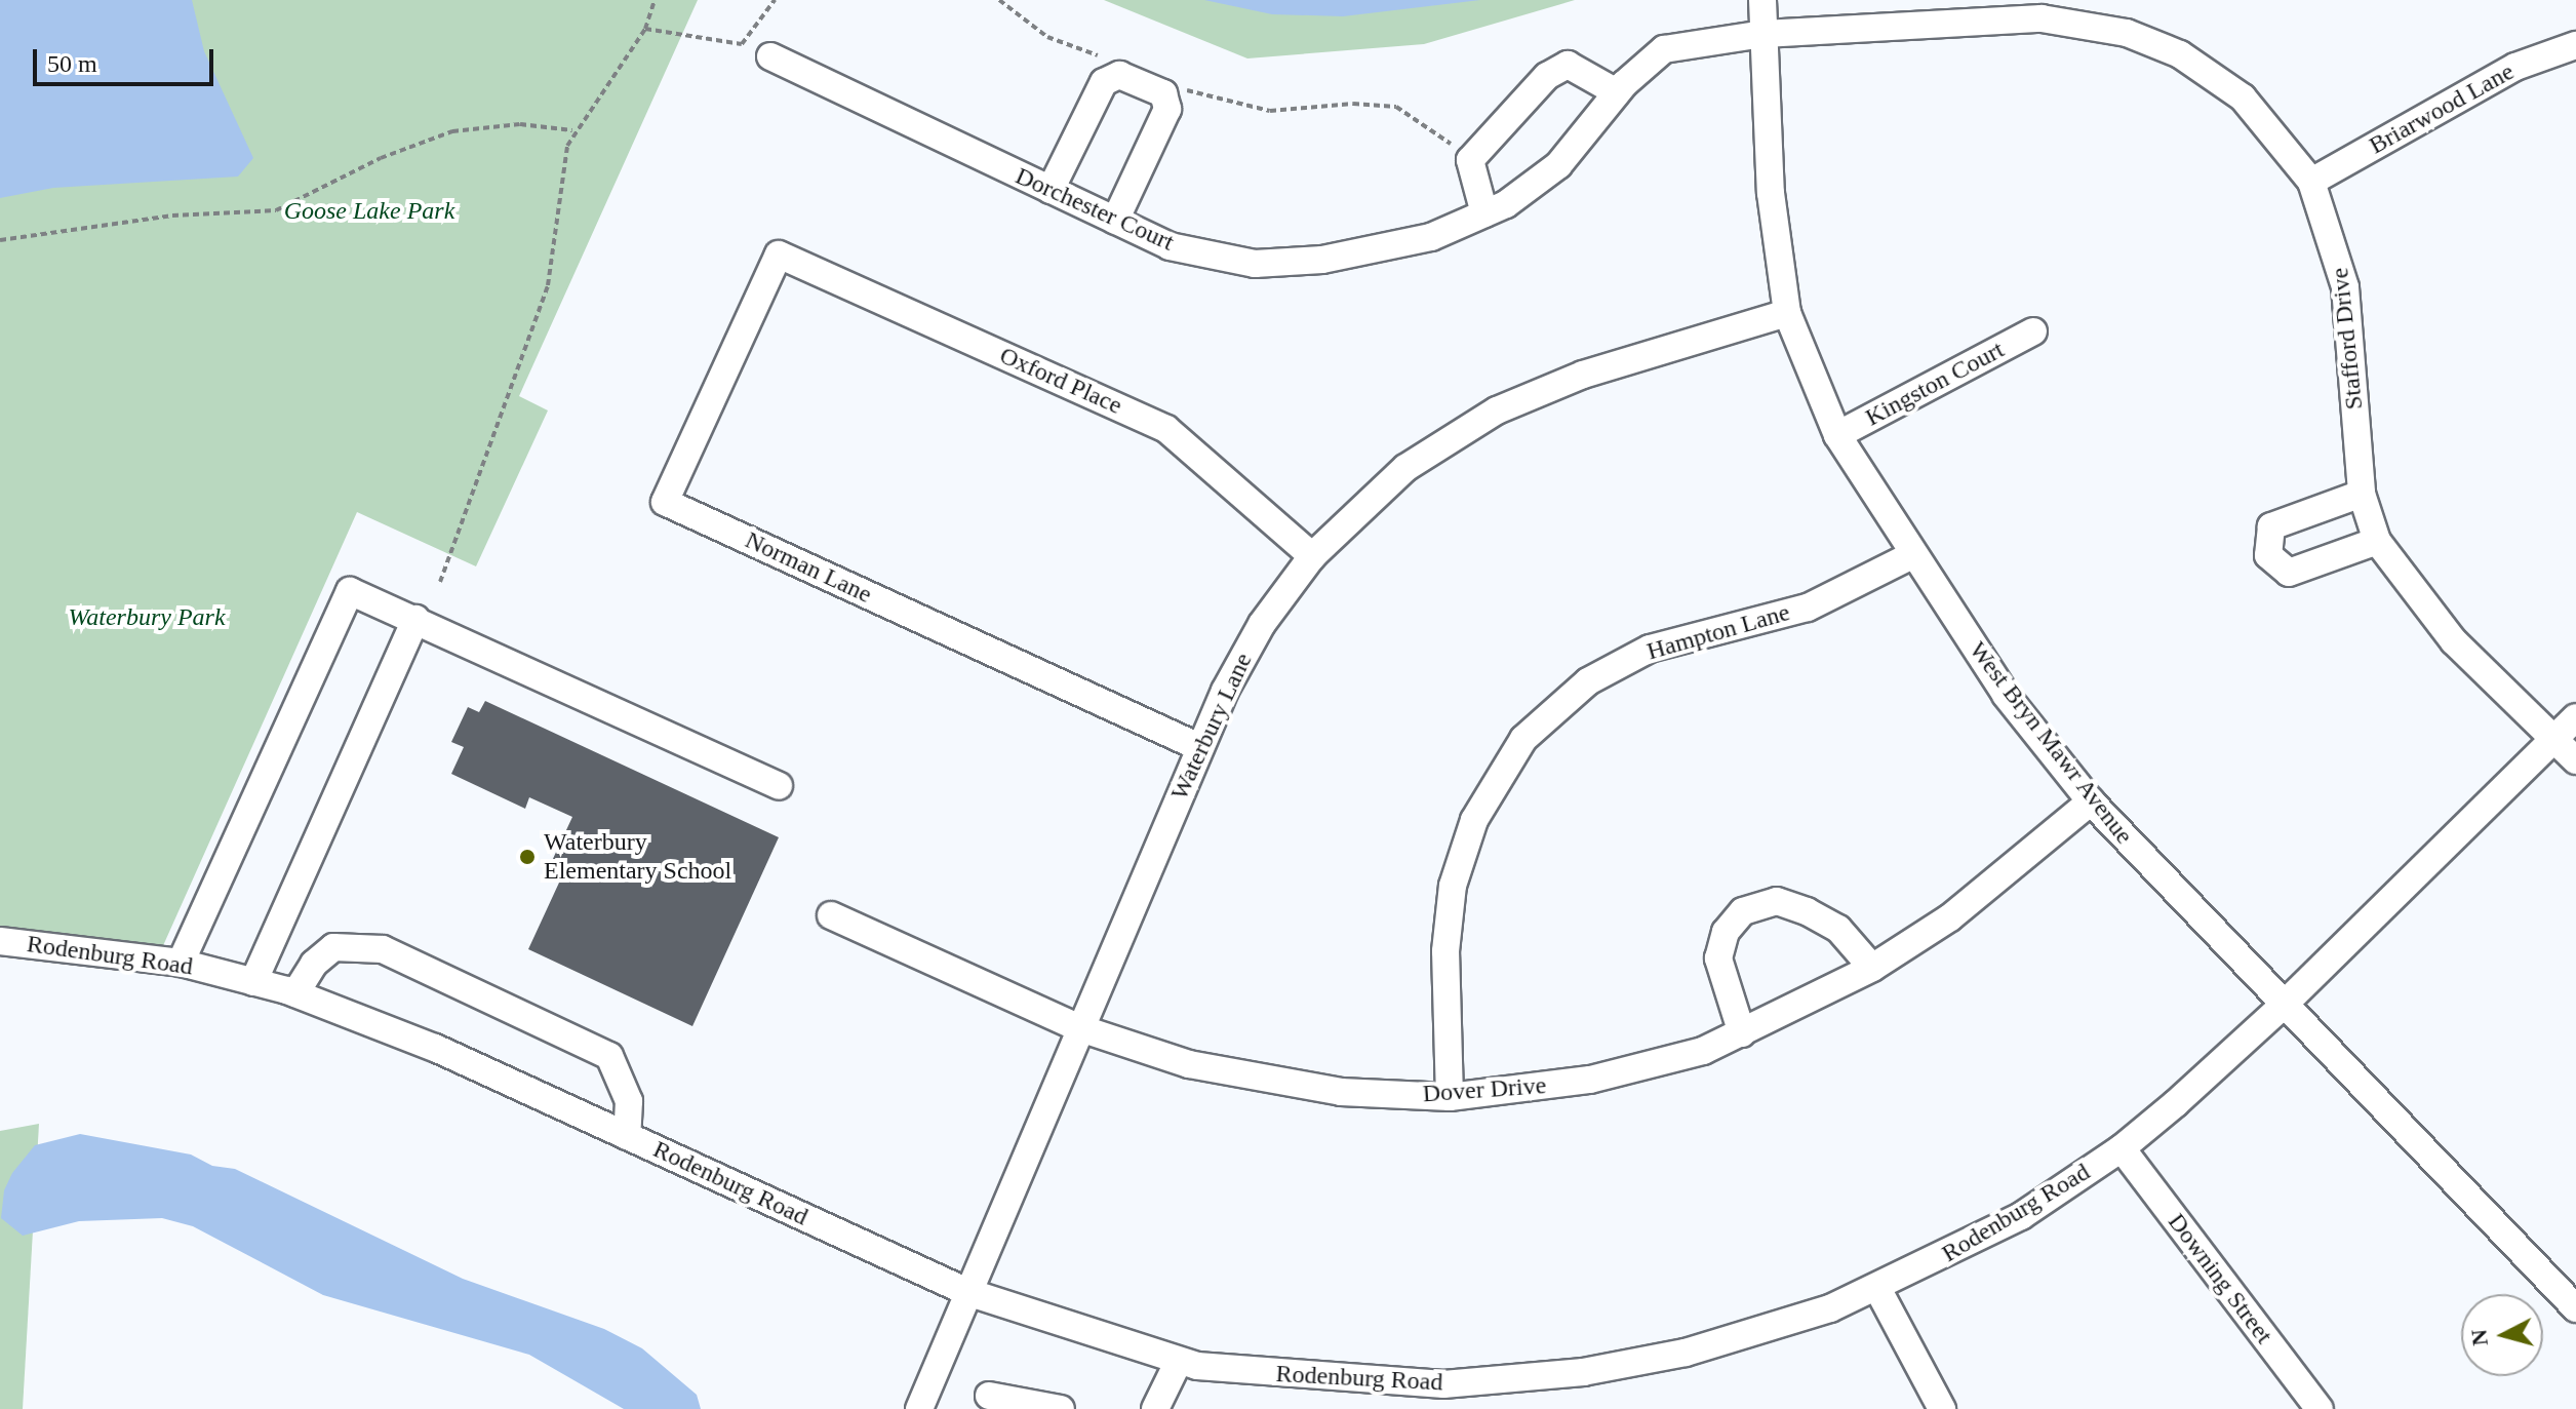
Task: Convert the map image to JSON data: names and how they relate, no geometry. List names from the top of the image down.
{
  "streets": {
    "street": [
      "Briarwood Lane",
      "Dorchester Court",
      "Stafford Drive",
      "Oxford Place",
      "Kingston Court",
      "Norman Lane",
      "Hampton Lane",
      "Waterbury Lane",
      "West Bryn Mawr Avenue",
      "Rodenburg Road",
      "Dover Drive",
      "Downing Street"
    ]
  },
  "crossings": [
    ["Briarwood Lane", "Stafford Drive"],
    ["Dorchester Court", "Stafford Drive"],
    ["Dorchester Court", "West Bryn Mawr Avenue"],
    ["Stafford Drive", "West Bryn Mawr Avenue"],
    ["Stafford Drive", "Rodenburg Road"],
    ["Oxford Place", "Norman Lane"],
    ["Oxford Place", "Waterbury Lane"],
    ["Kingston Court", "West Bryn Mawr Avenue"],
    ["Norman Lane", "Waterbury Lane"],
    ["Hampton Lane", "West Bryn Mawr Avenue"],
    ["Hampton Lane", "Dover Drive"],
    ["Waterbury Lane", "West Bryn Mawr Avenue"],
    ["Waterbury Lane", "Rodenburg Road"],
    ["Waterbury Lane", "Dover Drive"],
    ["West Bryn Mawr Avenue", "Rodenburg Road"],
    ["West Bryn Mawr Avenue", "Dover Drive"],
    ["Rodenburg Road", "Downing Street"]
  ],
  "parks": ["Goose Lake Park", "Waterbury Park"],
  "places": ["Waterbury Elementary School"],
  "scale_bar": "50 m",
  "north": "left"
}
